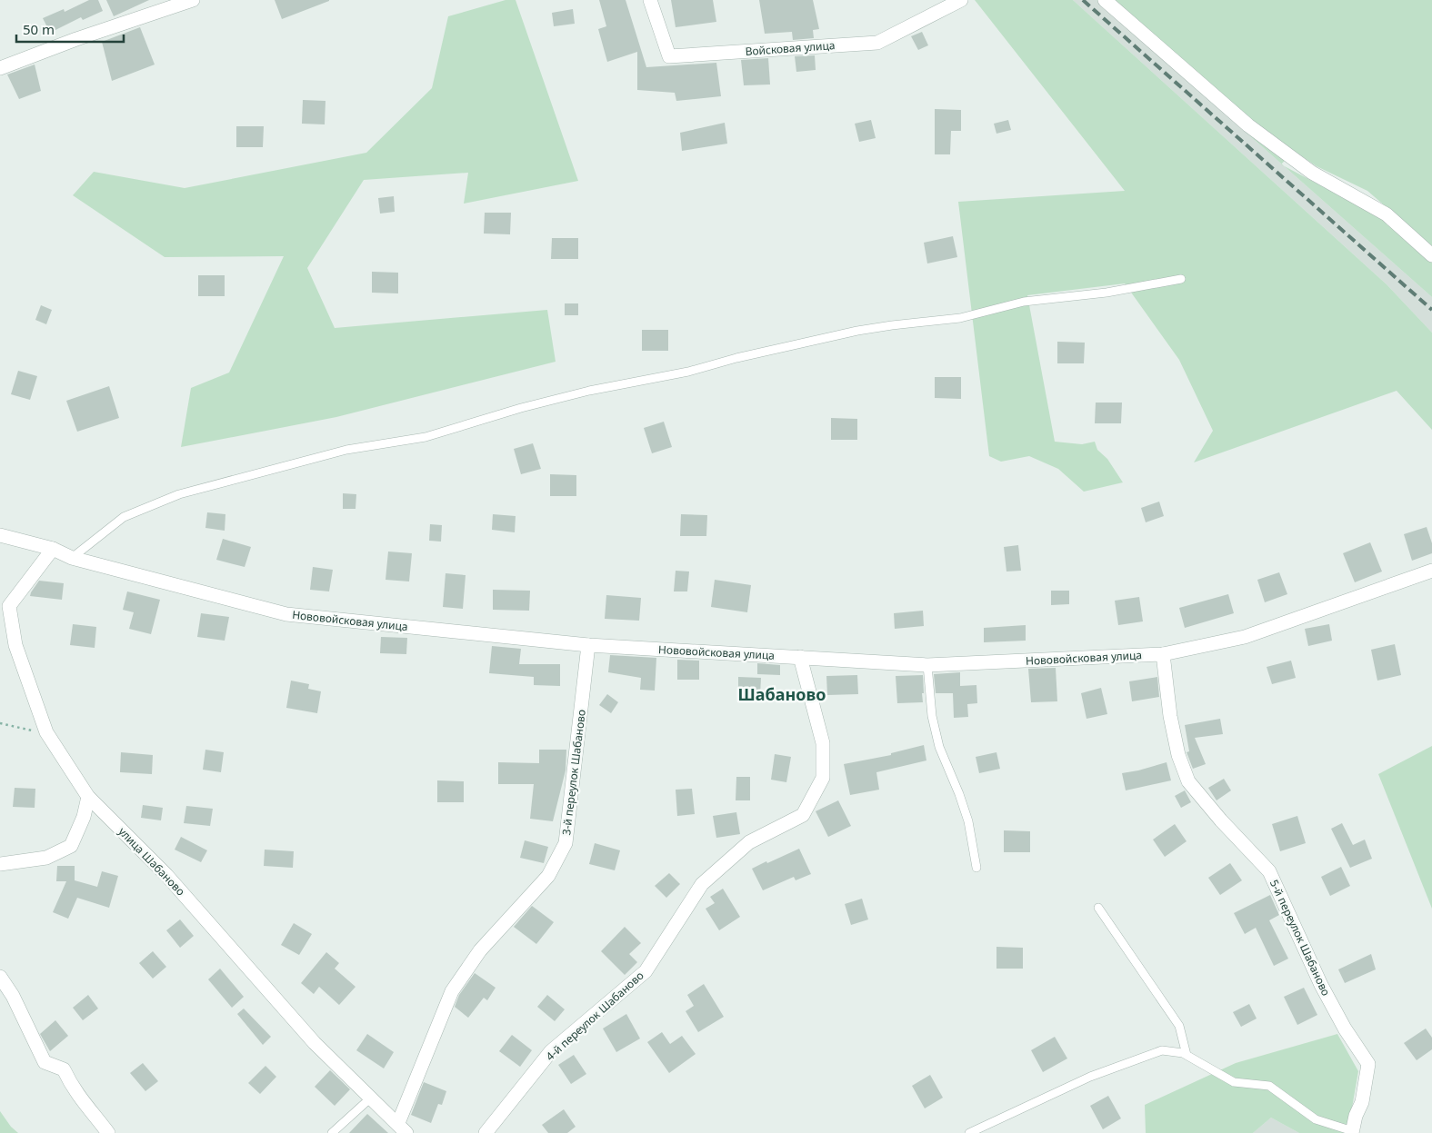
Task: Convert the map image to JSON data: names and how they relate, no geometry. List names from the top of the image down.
{
  "streets": {
    "street": [
      "Войсковая улица",
      "Нововойсковая улица",
      "3-й переулок Шабаново",
      "улица Шабаново",
      "5-й переулок Шабаново",
      "4-й переулок Шабаново"
    ]
  },
  "crossings": [
    ["Нововойсковая улица", "3-й переулок Шабаново"],
    ["Нововойсковая улица", "улица Шабаново"],
    ["Нововойсковая улица", "5-й переулок Шабаново"],
    ["Нововойсковая улица", "4-й переулок Шабаново"],
    ["3-й переулок Шабаново", "улица Шабаново"]
  ],
  "districts": ["Шабаново"],
  "scale_bar": "50 m"
}
